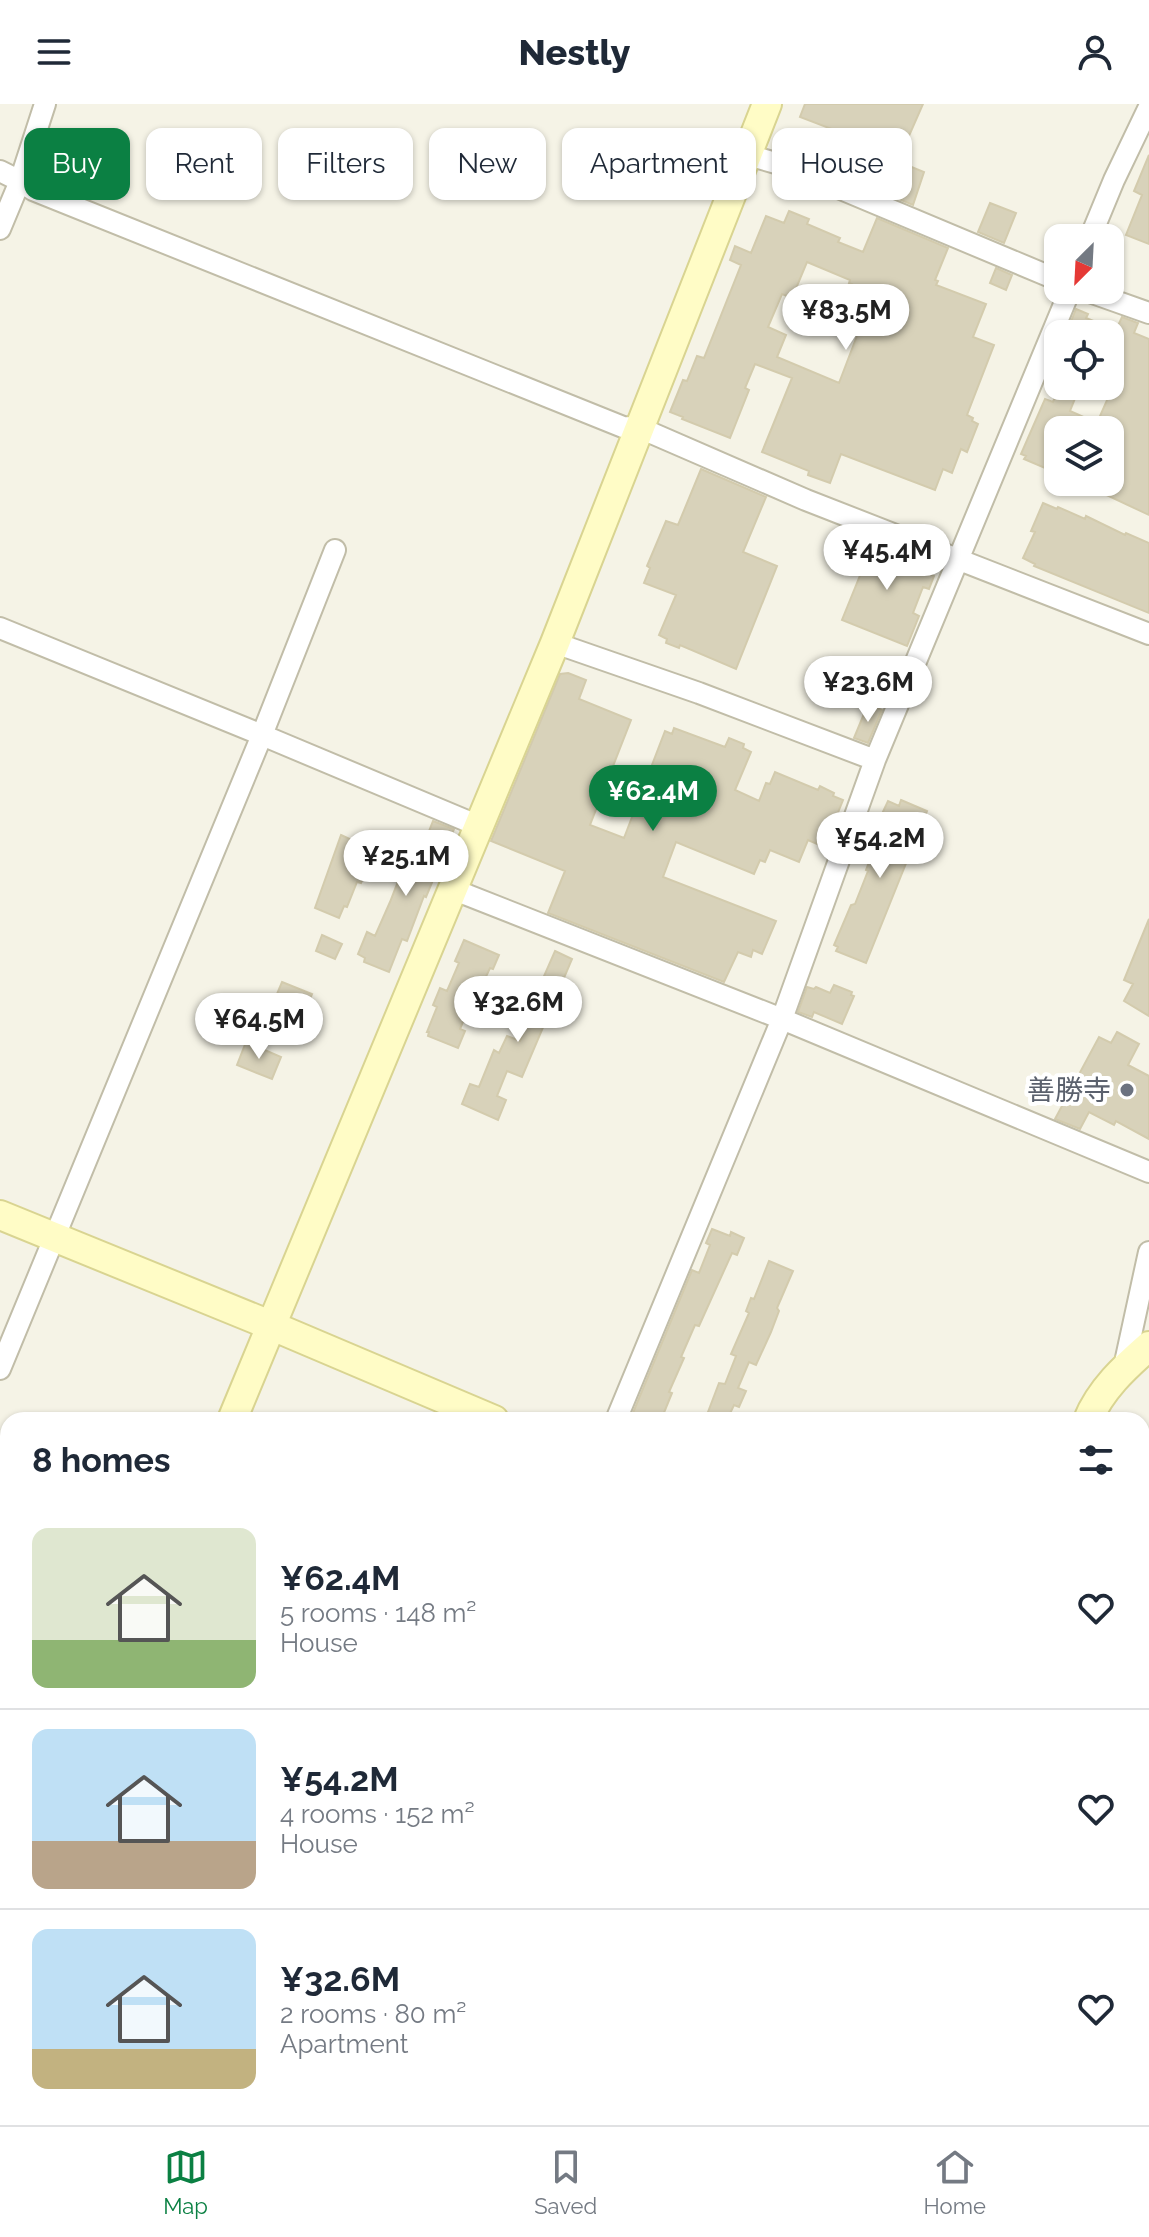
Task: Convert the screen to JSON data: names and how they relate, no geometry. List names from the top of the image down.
{
  "places": ["善勝寺"],
  "north": "bottom left",
  "page": {
    "header": "Nestly",
    "chip": [
      "Buy",
      "Rent",
      "Filters",
      "New",
      "Apartment",
      "House"
    ],
    "price": [
      "¥83.5M",
      "¥45.4M",
      "¥23.6M",
      "¥62.4M",
      "¥54.2M",
      "¥25.1M",
      "¥32.6M",
      "¥64.5M"
    ],
    "heading": "8 homes",
    "list": [
      {
        "name": "¥62.4M",
        "note": "5 rooms · 148 m² · House"
      },
      {
        "name": "¥54.2M",
        "note": "4 rooms · 152 m² · House"
      },
      {
        "name": "¥32.6M",
        "note": "2 rooms · 80 m² · Apartment"
      }
    ],
    "tabs": ["Map", "Saved", "Home"]
  }
}
